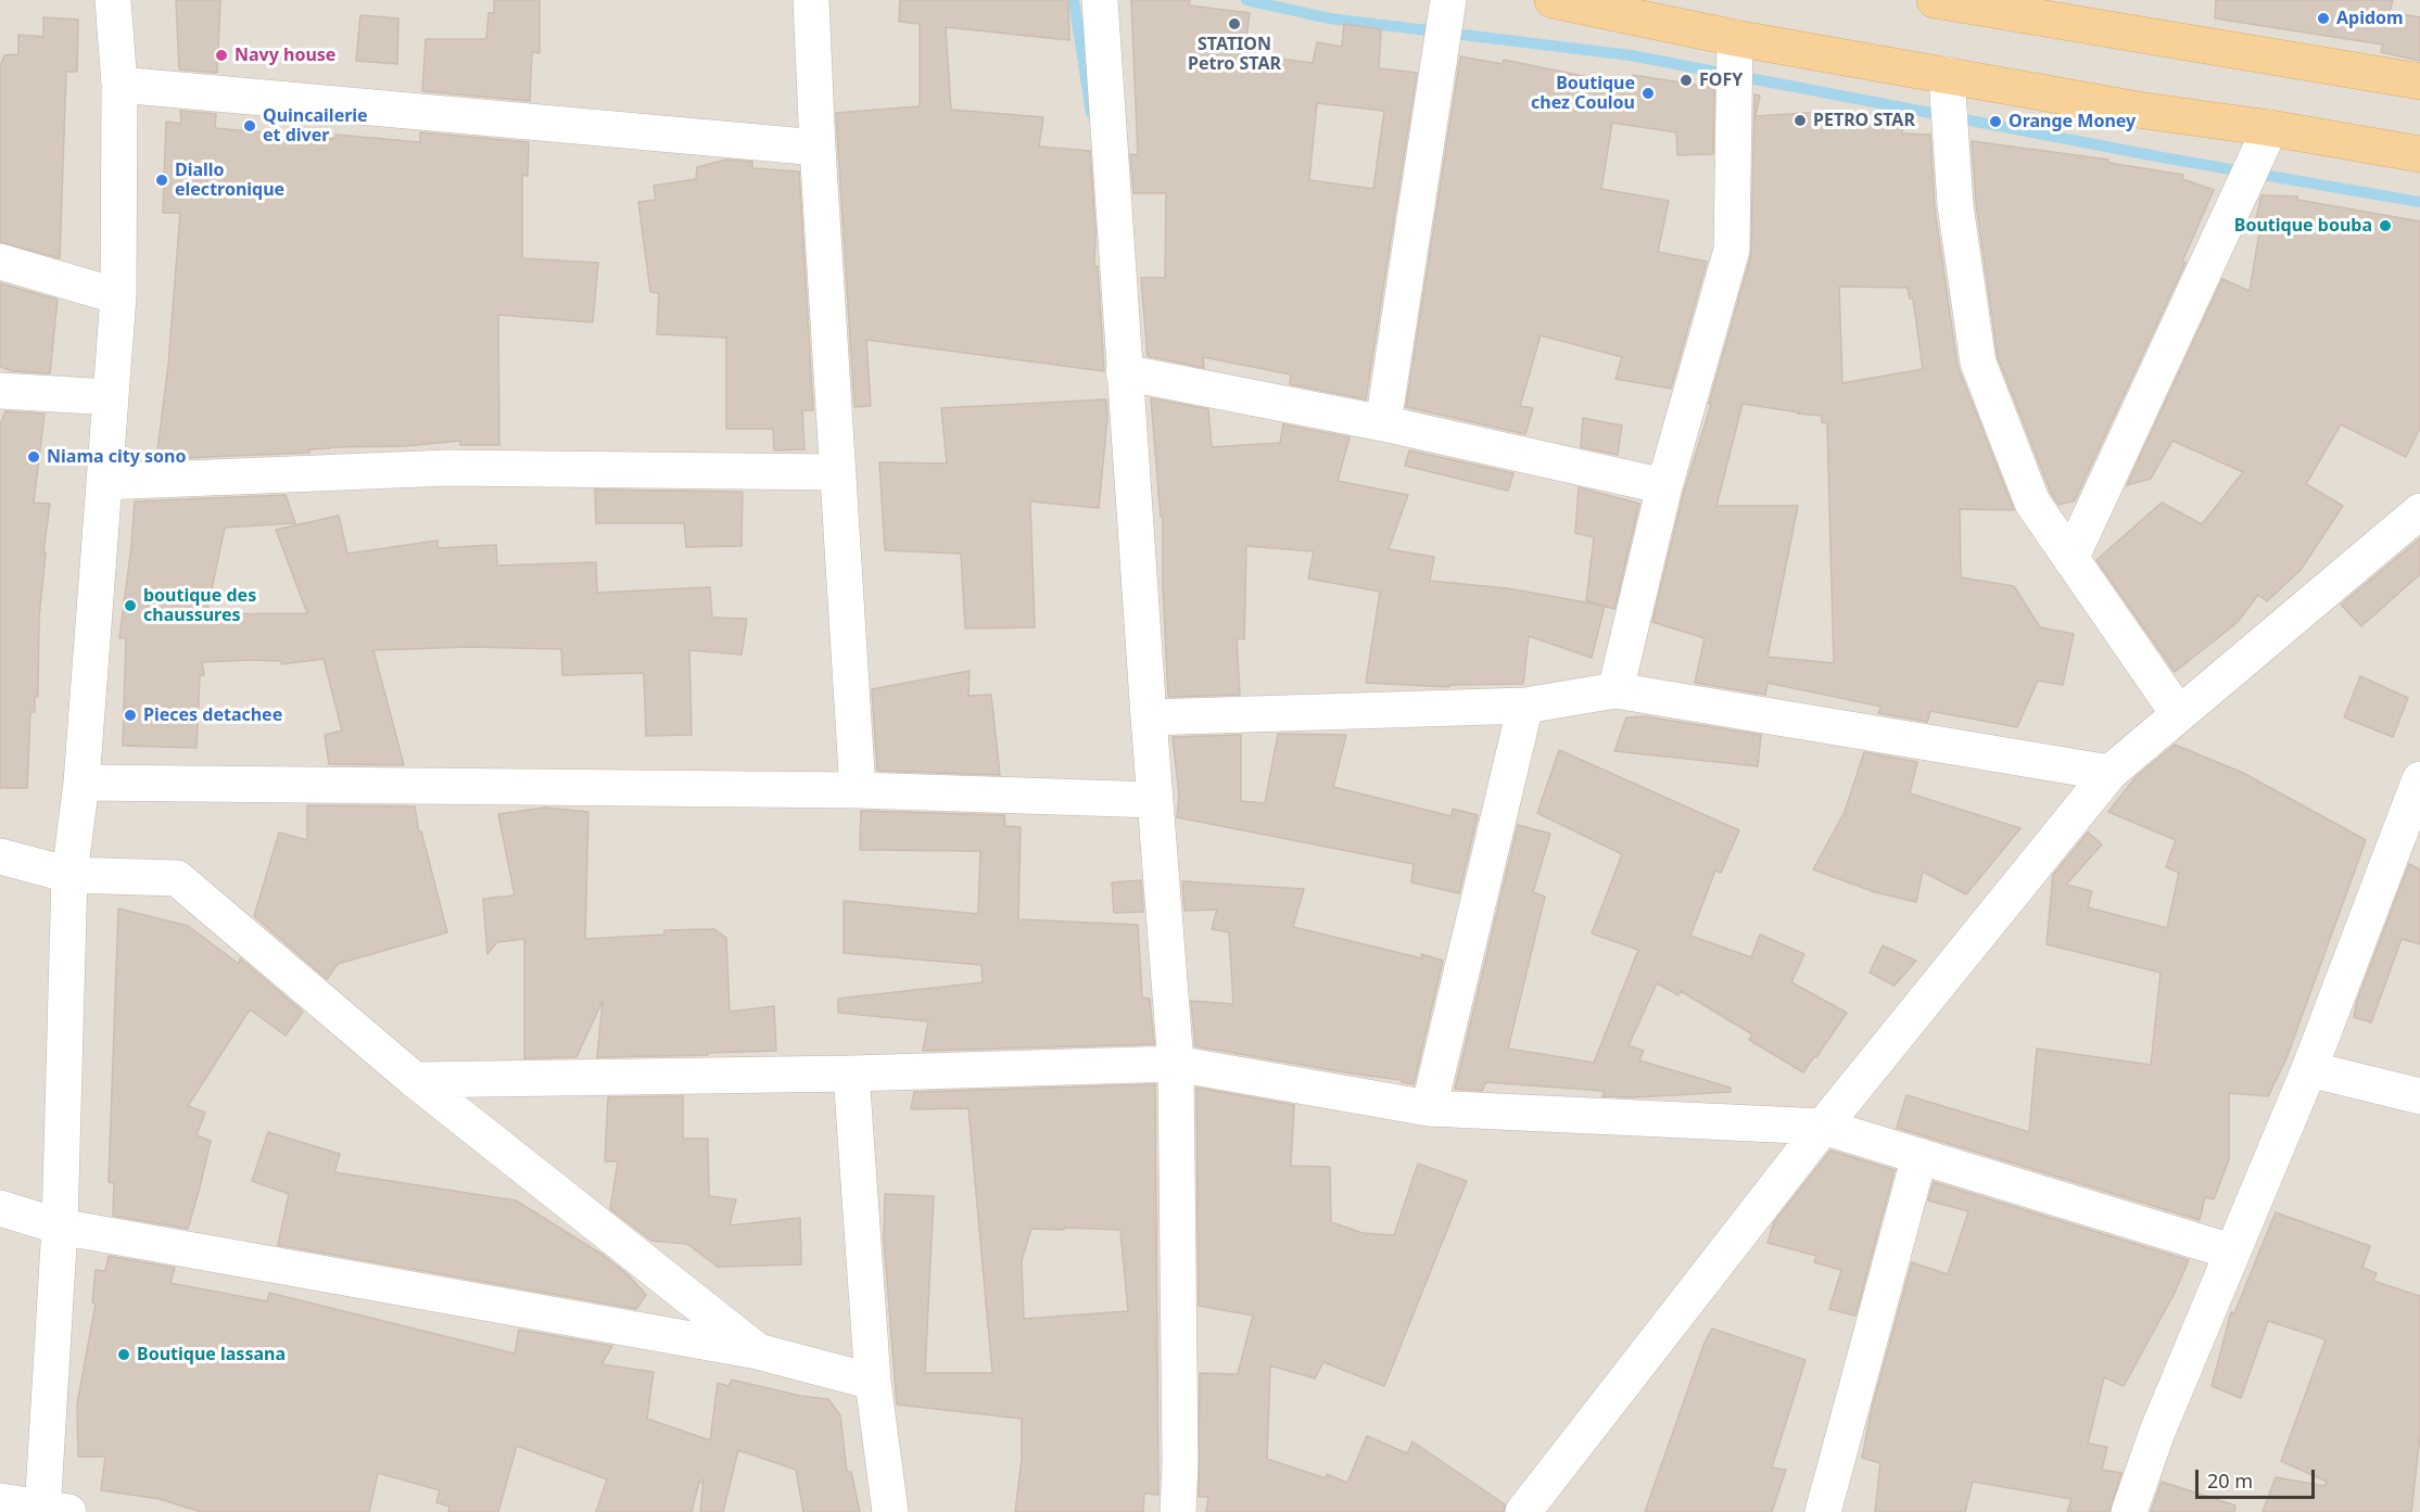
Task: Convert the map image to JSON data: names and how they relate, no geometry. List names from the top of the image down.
{
  "places": [
    "Apidom",
    "STATION Petro STAR",
    "Navy house",
    "FOFY",
    "Boutique chez Coulou",
    "PETRO STAR",
    "Orange Money",
    "Quincailerie et diver",
    "Diallo electronique",
    "Boutique bouba",
    "Niama city sono",
    "boutique des chaussures",
    "Pieces detachee",
    "Boutique lassana"
  ],
  "scale_bar": "20 m"
}
